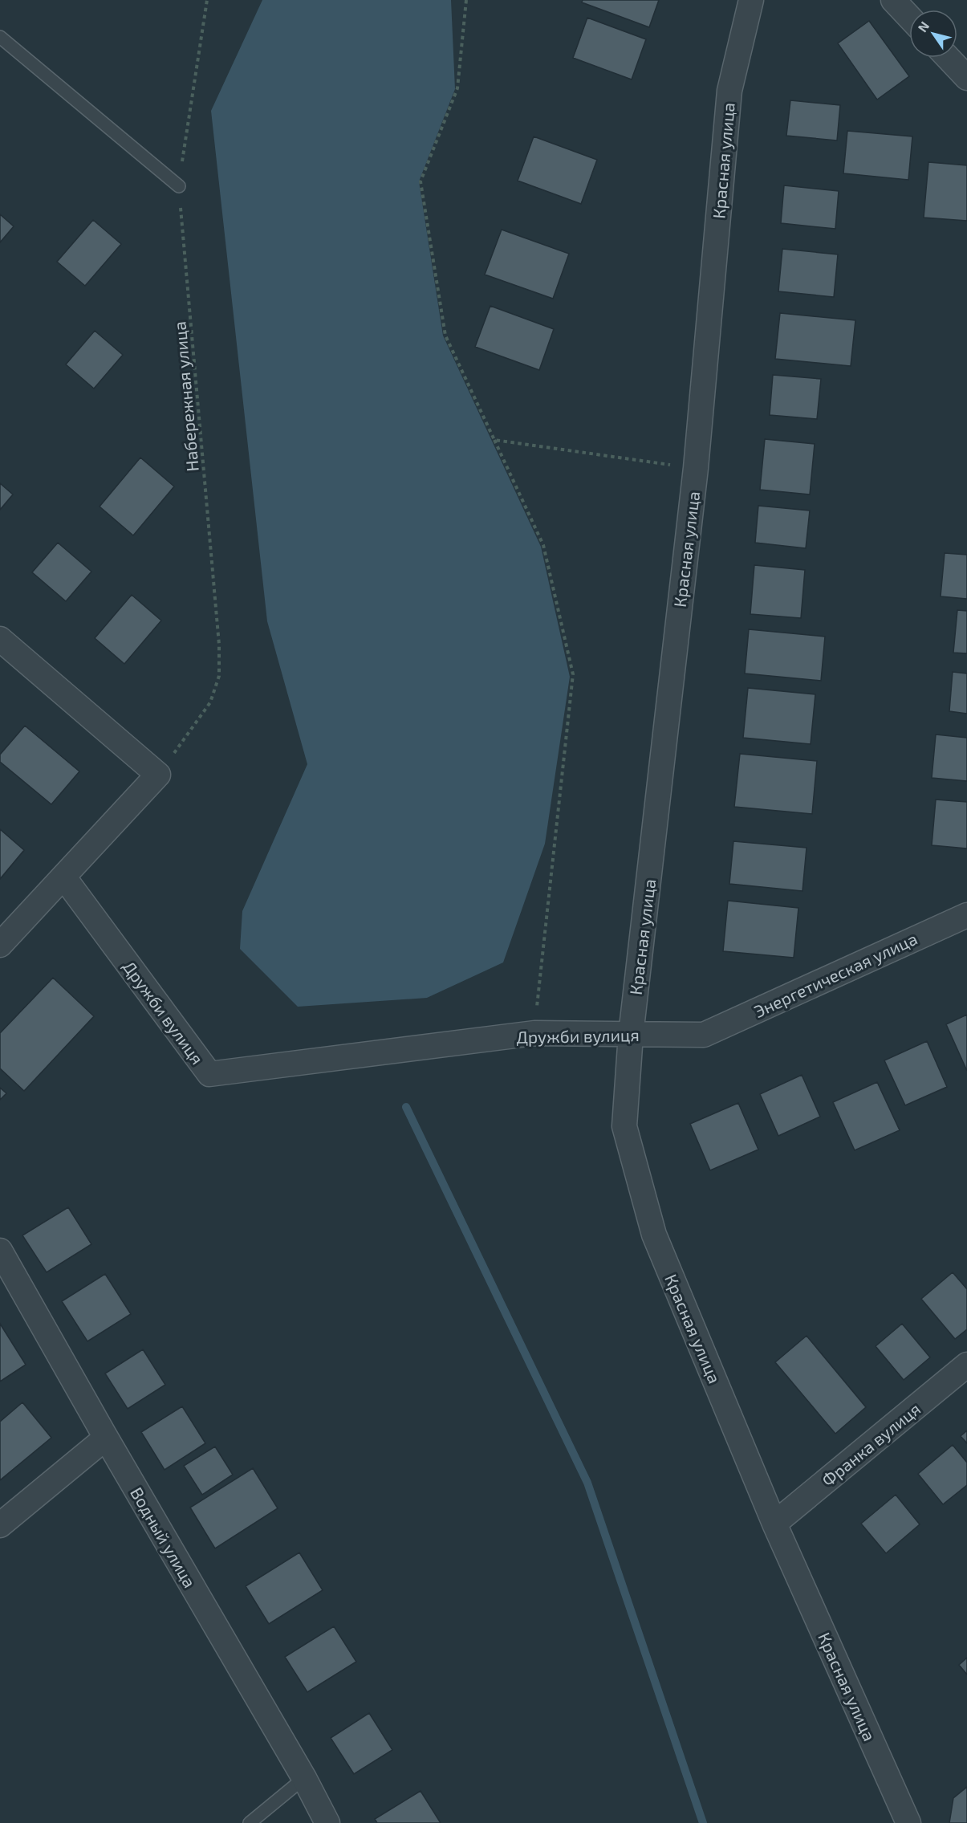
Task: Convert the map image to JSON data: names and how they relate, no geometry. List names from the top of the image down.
{
  "streets": {
    "street": [
      "Красная улица",
      "Энергетическая улица",
      "Дружби вулиця",
      "Франка вулиця",
      "Водный улица"
    ],
    "path": ["Набережная улица"]
  },
  "crossings": [
    ["Красная улица", "Дружби вулиця"],
    ["Красная улица", "Франка вулиця"],
    ["Энергетическая улица", "Дружби вулиця"]
  ],
  "north": "top left"
}
